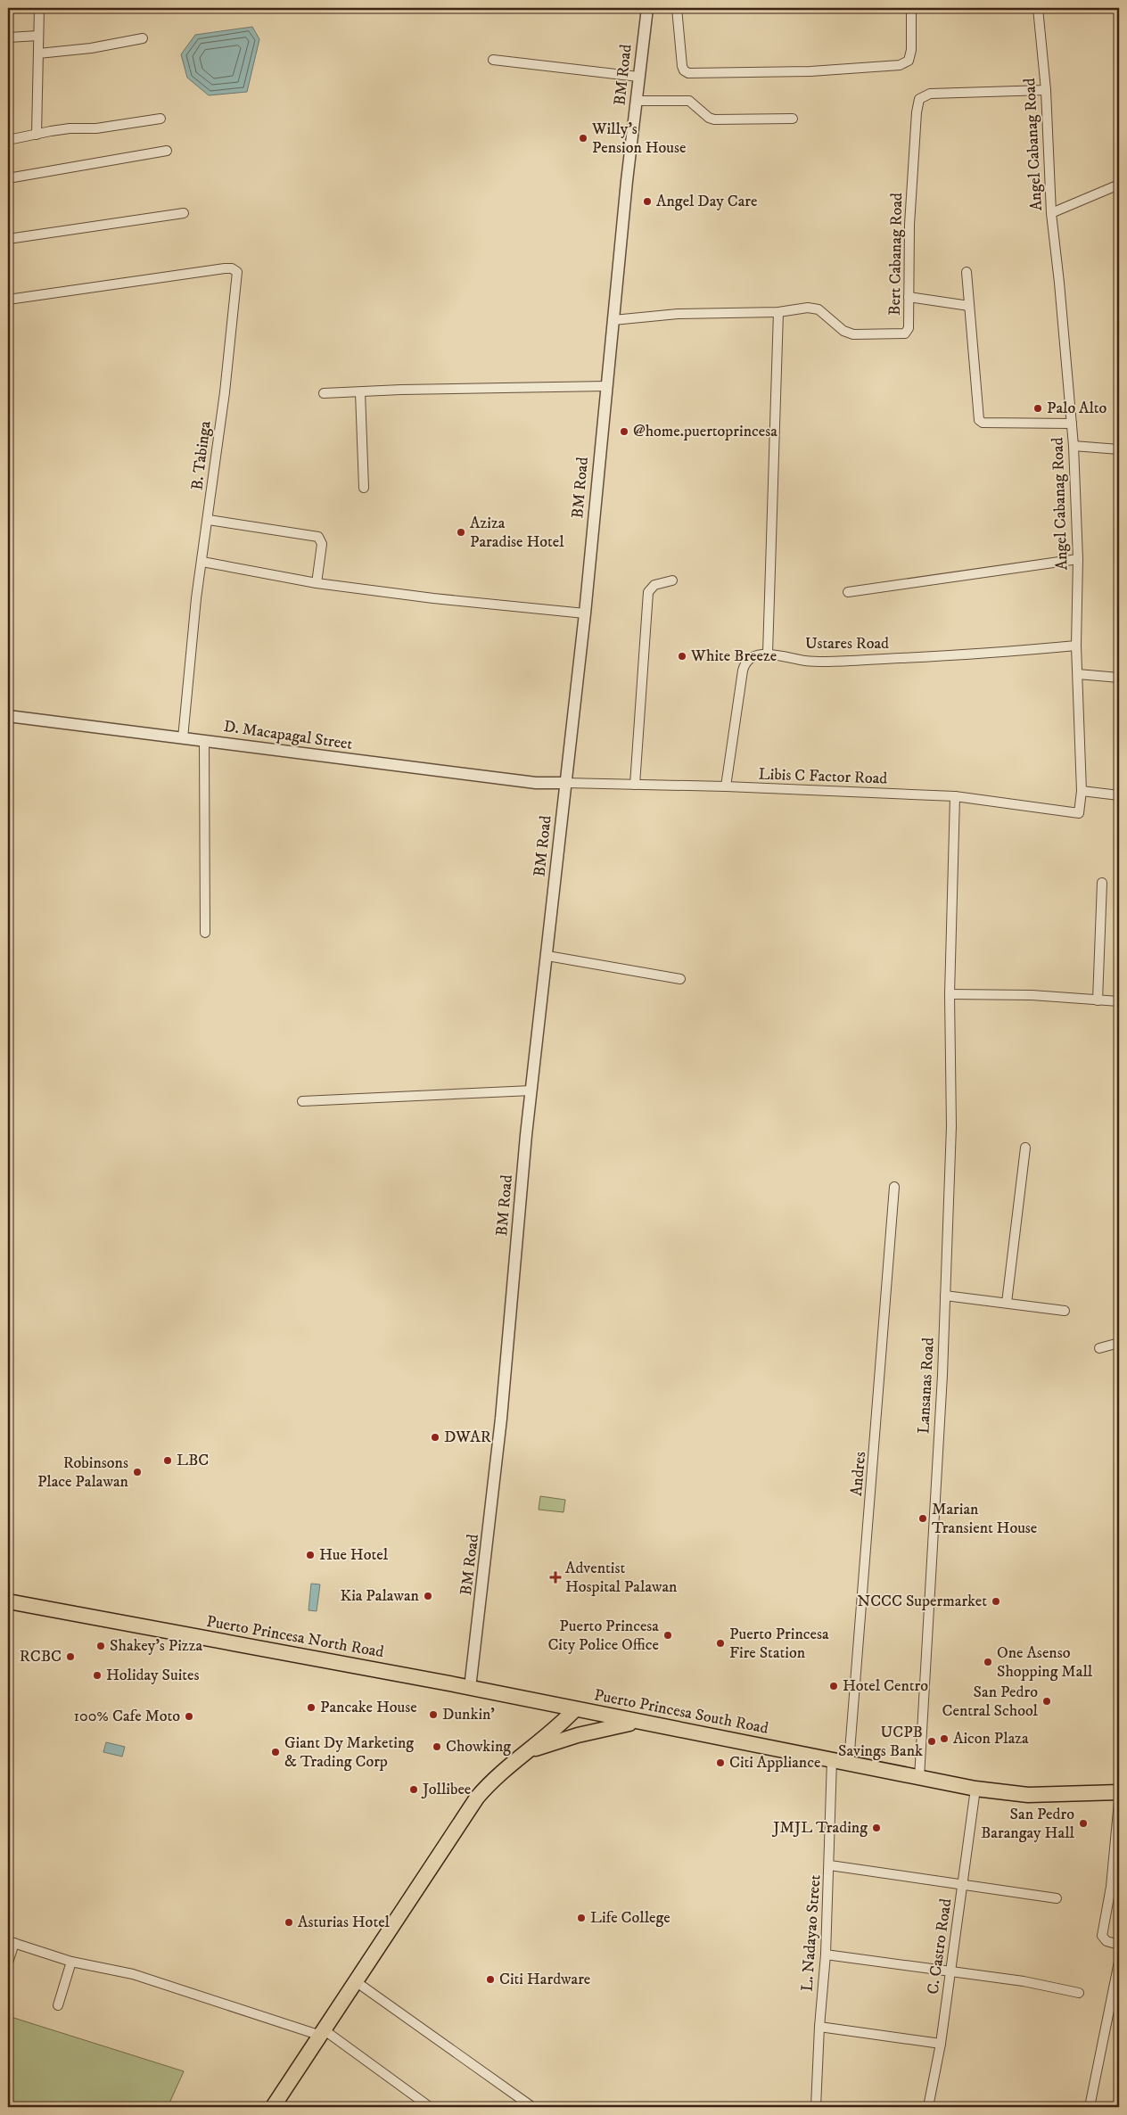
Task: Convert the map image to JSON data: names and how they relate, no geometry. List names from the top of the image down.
{
  "streets": {
    "main road": ["Puerto Princesa North Road", "Puerto Princesa South Road"],
    "street": [
      "BM Road",
      "Angel Cabanag Road",
      "Bert Cabanag Road",
      "B. Tabinga",
      "Ustares Road",
      "D. Macapagal Street",
      "Libis C Factor Road",
      "Lansanas Road",
      "Andres",
      "L. Nadayao Street",
      "C. Castro Road"
    ]
  },
  "crossings": [
    ["BM Road", "Bert Cabanag Road"],
    ["BM Road", "D. Macapagal Street"],
    ["BM Road", "Libis C Factor Road"],
    ["BM Road", "Puerto Princesa North Road"],
    ["Angel Cabanag Road", "Bert Cabanag Road"],
    ["Angel Cabanag Road", "Ustares Road"],
    ["Angel Cabanag Road", "Libis C Factor Road"],
    ["B. Tabinga", "D. Macapagal Street"],
    ["D. Macapagal Street", "Libis C Factor Road"],
    ["Libis C Factor Road", "Lansanas Road"],
    ["Lansanas Road", "Puerto Princesa South Road"],
    ["Andres", "Puerto Princesa South Road"],
    ["Puerto Princesa North Road", "Puerto Princesa South Road"],
    ["Puerto Princesa South Road", "L. Nadayao Street"],
    ["Puerto Princesa South Road", "C. Castro Road"]
  ],
  "places": {
    "other": [
      "Willy's Pension House",
      "Angel Day Care",
      "Palo Alto",
      "@home.puertoprincesa",
      "Aziza Paradise Hotel",
      "White Breeze",
      "DWAR",
      "LBC",
      "Robinsons Place Palawan",
      "Marian Transient House",
      "Hue Hotel",
      "Kia Palawan",
      "NCCC Supermarket",
      "Puerto Princesa City Police Office",
      "Puerto Princesa Fire Station",
      "Shakey's Pizza",
      "RCBC",
      "One Asenso Shopping Mall",
      "Holiday Suites",
      "Hotel Centro",
      "San Pedro Central School",
      "Pancake House",
      "Dunkin'",
      "100% Cafe Moto",
      "Aicon Plaza",
      "UCPB Savings Bank",
      "Chowking",
      "Giant Dy Marketing & Trading Corp",
      "Citi Appliance",
      "Jollibee",
      "San Pedro Barangay Hall",
      "JMJL Trading",
      "Life College",
      "Asturias Hotel",
      "Citi Hardware"
    ],
    "health": ["Adventist Hospital Palawan"]
  }
}
